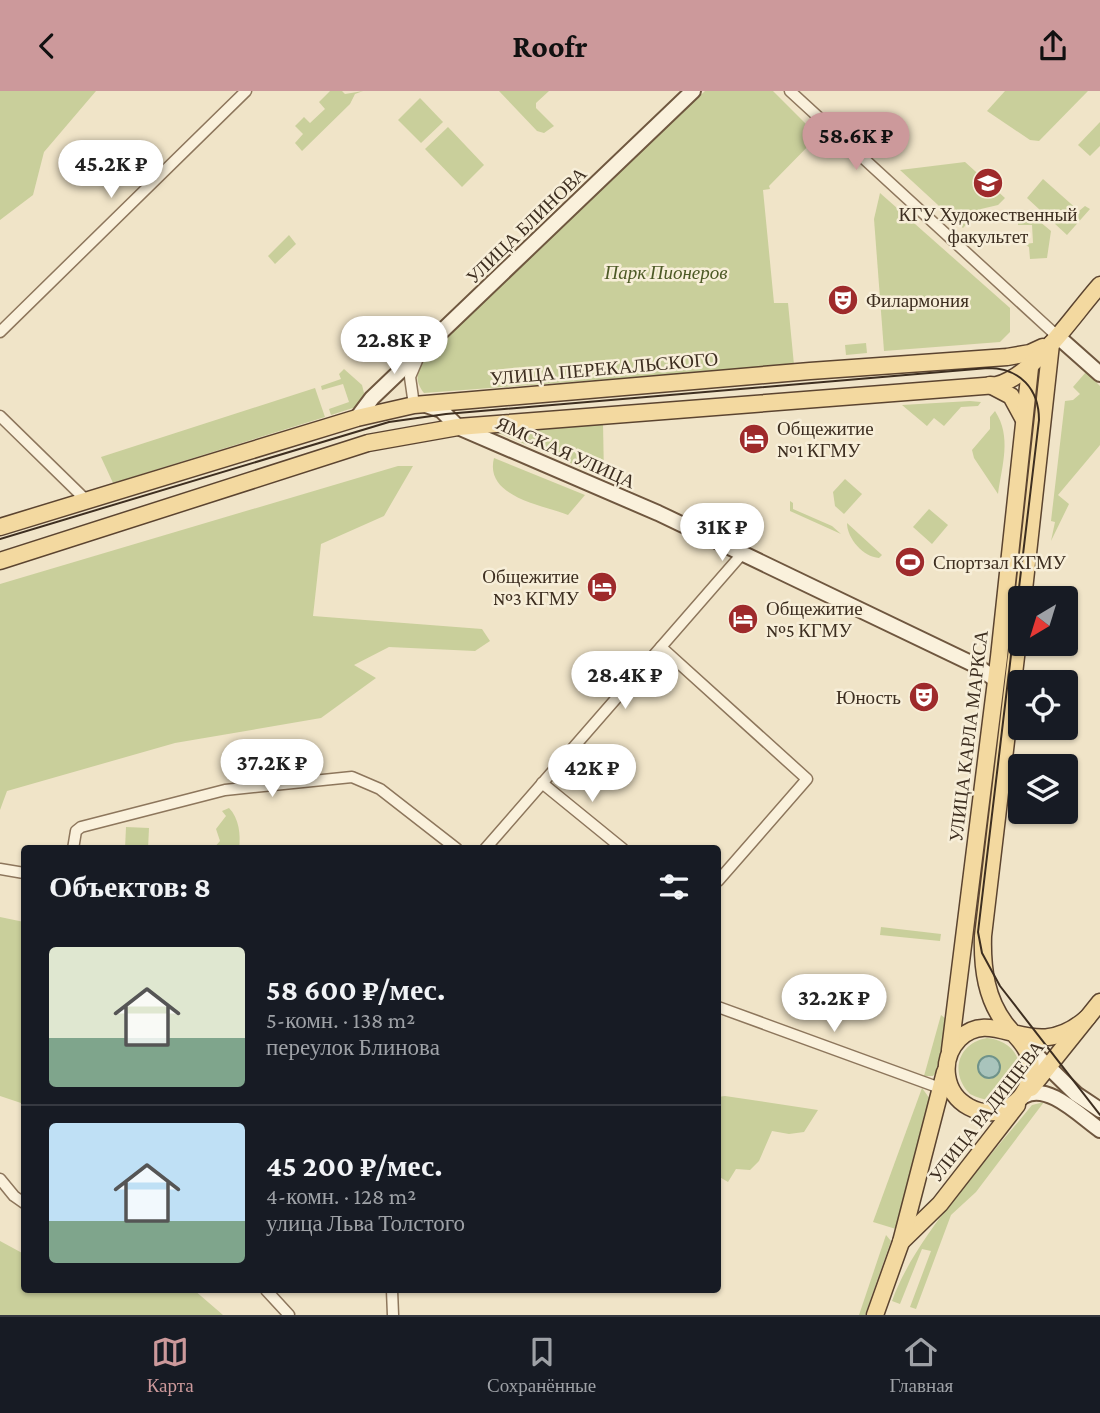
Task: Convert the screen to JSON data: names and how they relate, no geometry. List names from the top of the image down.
{
  "streets": {
    "main road": [
      "УЛИЦА БЛИНОВА",
      "УЛИЦА ПЕРЕКАЛЬСКОГО",
      "ЯМСКАЯ УЛИЦА",
      "УЛИЦА КАРЛА МАРКСА",
      "УЛИЦА РАДИЩЕВА"
    ]
  },
  "crossings": [
    ["УЛИЦА БЛИНОВА", "УЛИЦА ПЕРЕКАЛЬСКОГО"],
    ["УЛИЦА ПЕРЕКАЛЬСКОГО", "ЯМСКАЯ УЛИЦА"],
    ["ЯМСКАЯ УЛИЦА", "УЛИЦА КАРЛА МАРКСА"],
    ["УЛИЦА КАРЛА МАРКСА", "УЛИЦА РАДИЩЕВА"]
  ],
  "parks": ["Парк Пионеров"],
  "places": {
    "school or university": ["КГУ Художественный факультет"],
    "theatre": ["Филармония", "Юность"],
    "hotel": ["Общежитие №1 КГМУ", "Общежитие №3 КГМУ", "Общежитие №5 КГМУ"],
    "sports": ["Спортзал КГМУ"]
  },
  "north": "bottom left",
  "page": {
    "header": "Roofr",
    "price": [
      "58.6K ₽",
      "45.2K ₽",
      "22.8K ₽",
      "31K ₽",
      "28.4K ₽",
      "37.2K ₽",
      "42K ₽",
      "32.2K ₽"
    ],
    "heading": "Объектов: 8",
    "list": [
      {
        "name": "58 600 ₽/мес.",
        "note": "5-комн. · 138 m² · переулок Блинова"
      },
      {
        "name": "45 200 ₽/мес.",
        "note": "4-комн. · 128 m² · улица Льва Толстого"
      }
    ],
    "tabs": ["Карта", "Сохранённые", "Главная"]
  }
}
